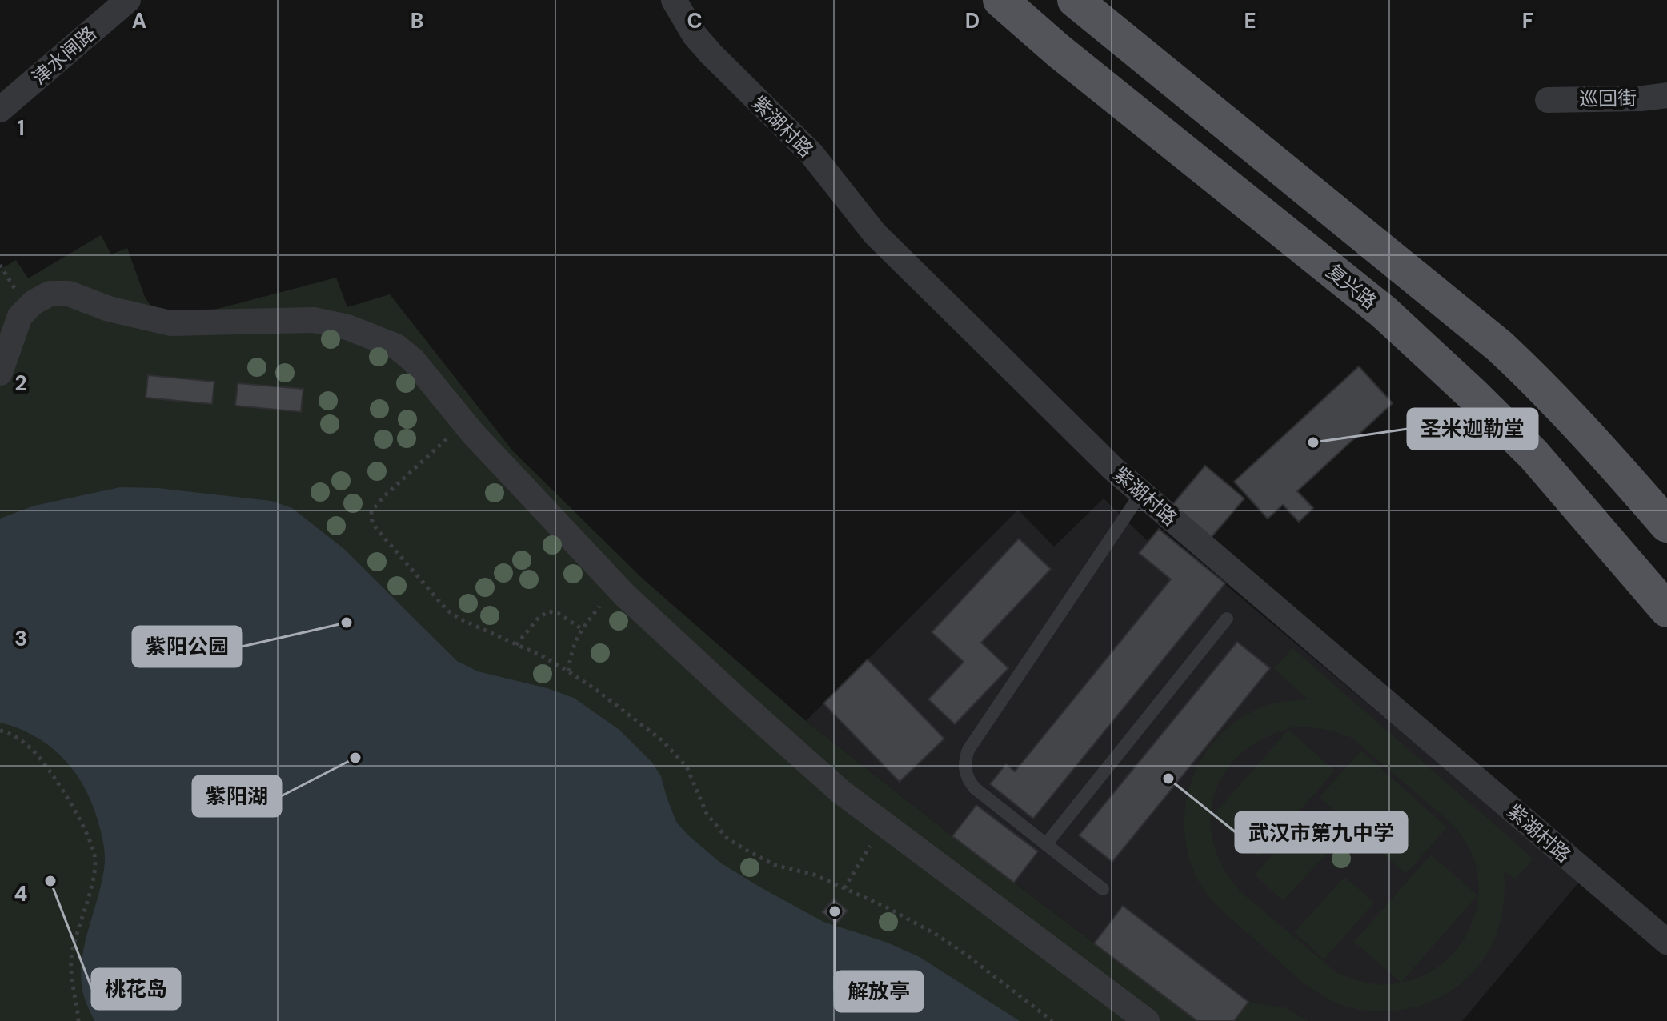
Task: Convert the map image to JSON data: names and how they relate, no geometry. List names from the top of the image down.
{
  "streets": {
    "main road": ["复兴路"],
    "street": ["津水闸路", "巡回街", "紫湖村路"]
  },
  "places": [
    "圣米迦勒堂",
    "紫阳公园",
    "紫阳湖",
    "武汉市第九中学",
    "桃花岛",
    "解放亭"
  ],
  "grid": {
    "columns": [
      "A",
      "B",
      "C",
      "D",
      "E",
      "F"
    ],
    "rows": [
      "1",
      "2",
      "3",
      "4"
    ]
  }
}
